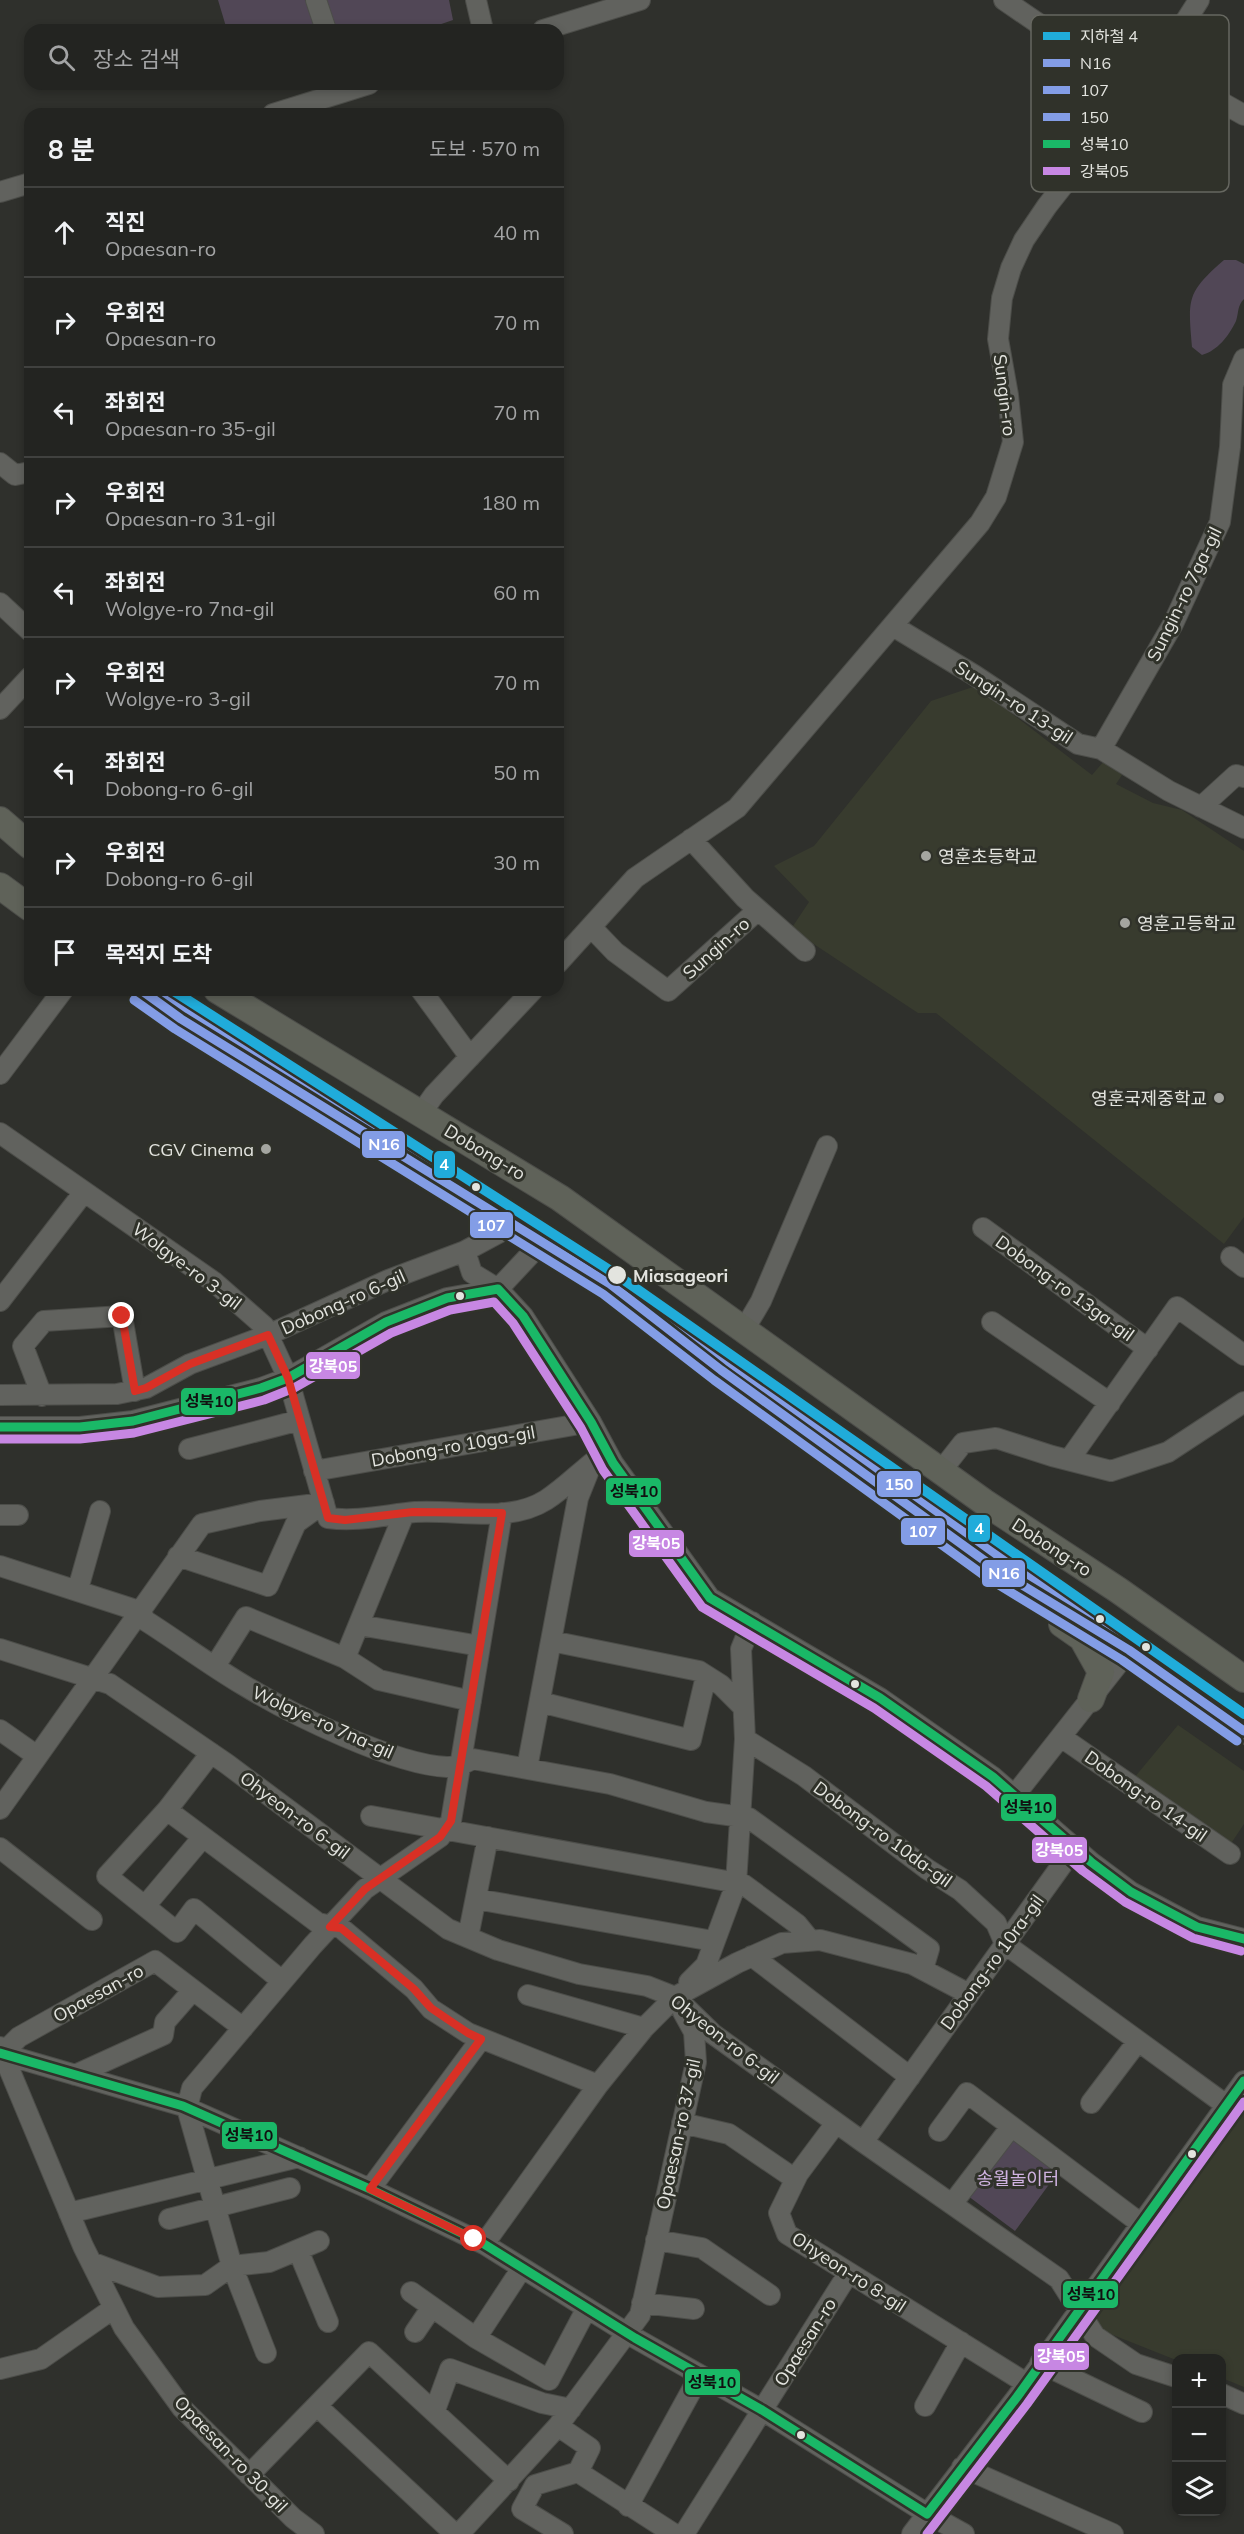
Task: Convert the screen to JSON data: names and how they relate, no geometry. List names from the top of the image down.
{
  "streets": {
    "main road": ["Dobong-ro"],
    "street": [
      "Sungin-ro",
      "Sungin-ro 7ga-gil",
      "Sungin-ro 13-gil",
      "Wolgye-ro 3-gil",
      "Dobong-ro 13ga-gil",
      "Dobong-ro 6-gil",
      "Dobong-ro 10ga-gil",
      "Wolgye-ro 7na-gil",
      "Dobong-ro 14-gil",
      "Ohyeon-ro 6-gil",
      "Dobong-ro 10da-gil",
      "Dobong-ro 10ra-gil",
      "Opaesan-ro",
      "Opaesan-ro 37-gil",
      "Ohyeon-ro 8-gil",
      "Opaesan-ro 30-gil"
    ]
  },
  "crossings": [
    ["Sungin-ro", "Sungin-ro 13-gil"],
    ["Sungin-ro 7ga-gil", "Sungin-ro 13-gil"],
    ["Wolgye-ro 3-gil", "Dobong-ro 6-gil"],
    ["Wolgye-ro 3-gil", "Dobong-ro 10ga-gil"],
    ["Ohyeon-ro 6-gil", "Dobong-ro 10ra-gil"],
    ["Ohyeon-ro 6-gil", "Opaesan-ro 37-gil"],
    ["Ohyeon-ro 6-gil", "Ohyeon-ro 8-gil"],
    ["Dobong-ro 10da-gil", "Dobong-ro 10ra-gil"],
    ["Opaesan-ro", "Ohyeon-ro 8-gil"],
    ["Opaesan-ro", "Opaesan-ro 30-gil"]
  ],
  "parks": ["송월놀이터"],
  "places": [
    "영훈초등학교",
    "영훈고등학교",
    "영훈국제중학교",
    "CGV Cinema",
    "Miasageori"
  ],
  "lines": [
    "metro line 4",
    "transit line N16",
    "transit line 150",
    "transit line 107",
    "transit line 성북10",
    "transit line 강북05"
  ],
  "legend": [
    "지하철 4",
    "N16",
    "107",
    "150",
    "성북10",
    "강북05"
  ],
  "page": {
    "search": "장소 검색",
    "heading": ["8 분", "도보 · 570 m"],
    "list": [
      ["직진", "Opaesan-ro", "40 m"],
      ["우회전", "Opaesan-ro", "70 m"],
      ["좌회전", "Opaesan-ro 35-gil", "70 m"],
      ["우회전", "Opaesan-ro 31-gil", "180 m"],
      ["좌회전", "Wolgye-ro 7na-gil", "60 m"],
      ["우회전", "Wolgye-ro 3-gil", "70 m"],
      ["좌회전", "Dobong-ro 6-gil", "50 m"],
      ["우회전", "Dobong-ro 6-gil", "30 m"],
      "목적지 도착"
    ],
    "map_buttons": ["+", "−"]
  }
}
